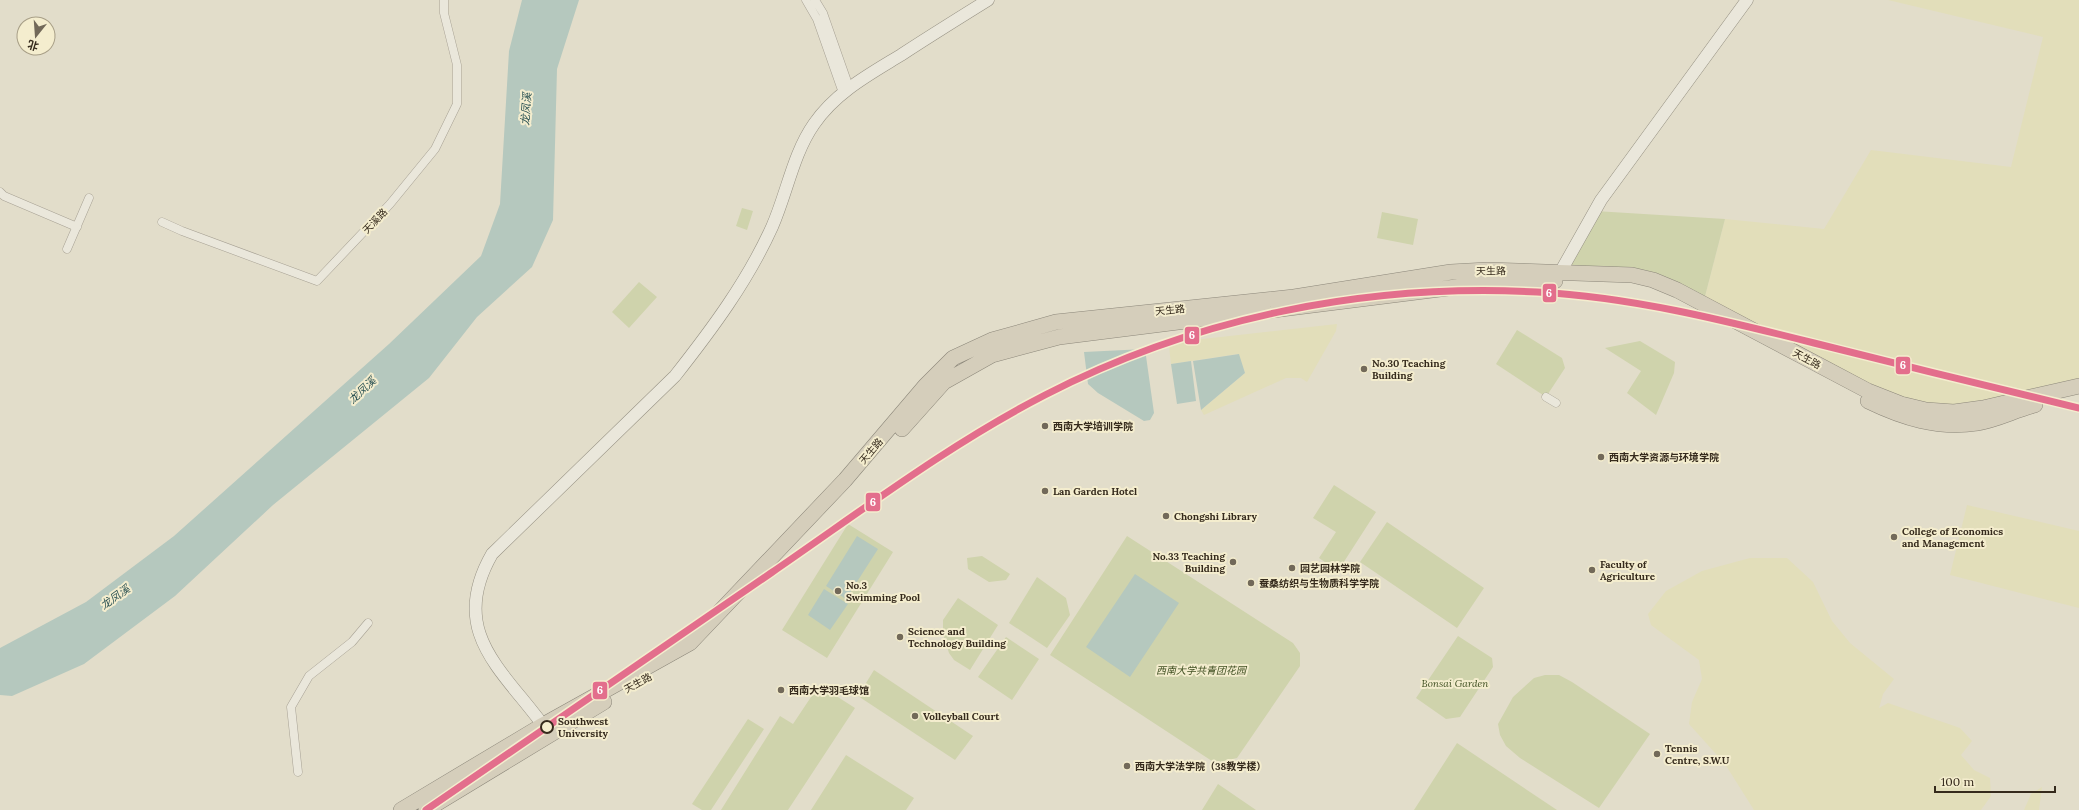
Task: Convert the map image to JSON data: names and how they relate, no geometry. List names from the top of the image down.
{
  "streets": {
    "highway": ["天生路"],
    "street": ["天溪路"]
  },
  "water": ["龙凤溪"],
  "parks": ["西南大学共青团花园", "Bonsai Garden"],
  "places": [
    "No.30 Teaching Building",
    "西南大学培训学院",
    "西南大学资源与环境学院",
    "Lan Garden Hotel",
    "Chongshi Library",
    "College of Economics and Management",
    "No.33 Teaching Building",
    "园艺园林学院",
    "Faculty of Agriculture",
    "蚕桑纺织与生物质科学学院",
    "No.3 Swimming Pool",
    "Science and Technology Building",
    "西南大学羽毛球馆",
    "Volleyball Court",
    "Southwest University",
    "Tennis Centre, S.W.U",
    "西南大学法学院（38教学楼）"
  ],
  "lines": ["transit line 6"],
  "scale_bar": "100 m",
  "north": "bottom"
}
